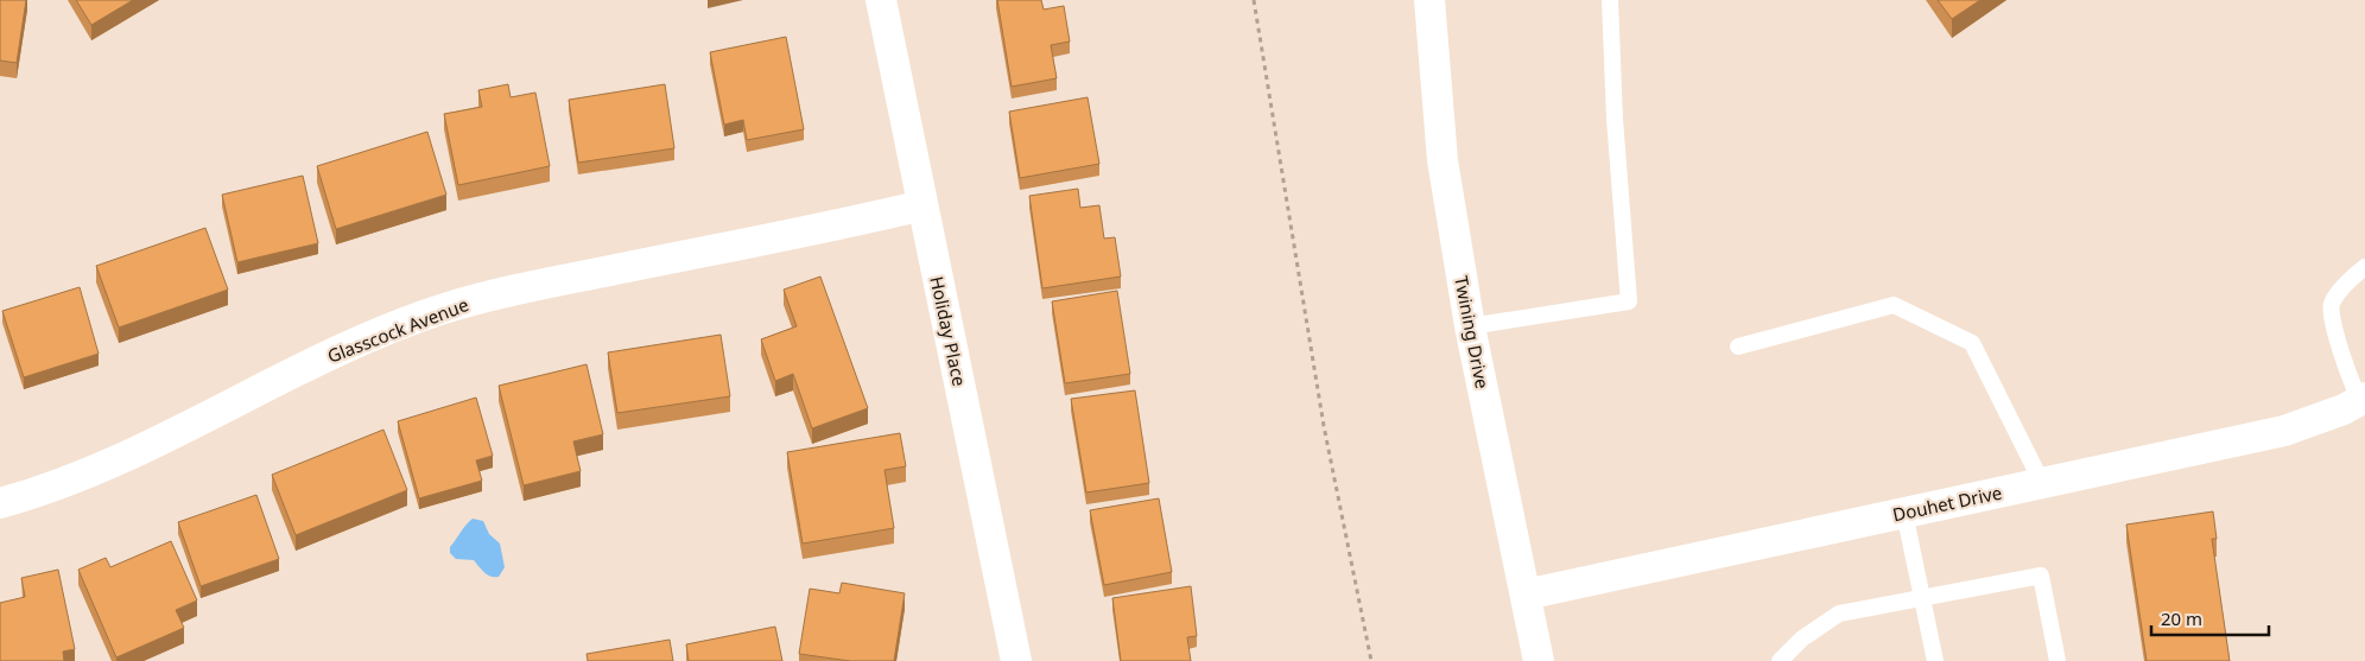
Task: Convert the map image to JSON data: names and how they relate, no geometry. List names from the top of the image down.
{
  "streets": {
    "street": [
      "Glasscock Avenue",
      "Holiday Place",
      "Twining Drive",
      "Douhet Drive"
    ]
  },
  "crossings": [
    ["Glasscock Avenue", "Holiday Place"],
    ["Twining Drive", "Douhet Drive"]
  ],
  "scale_bar": "20 m"
}
